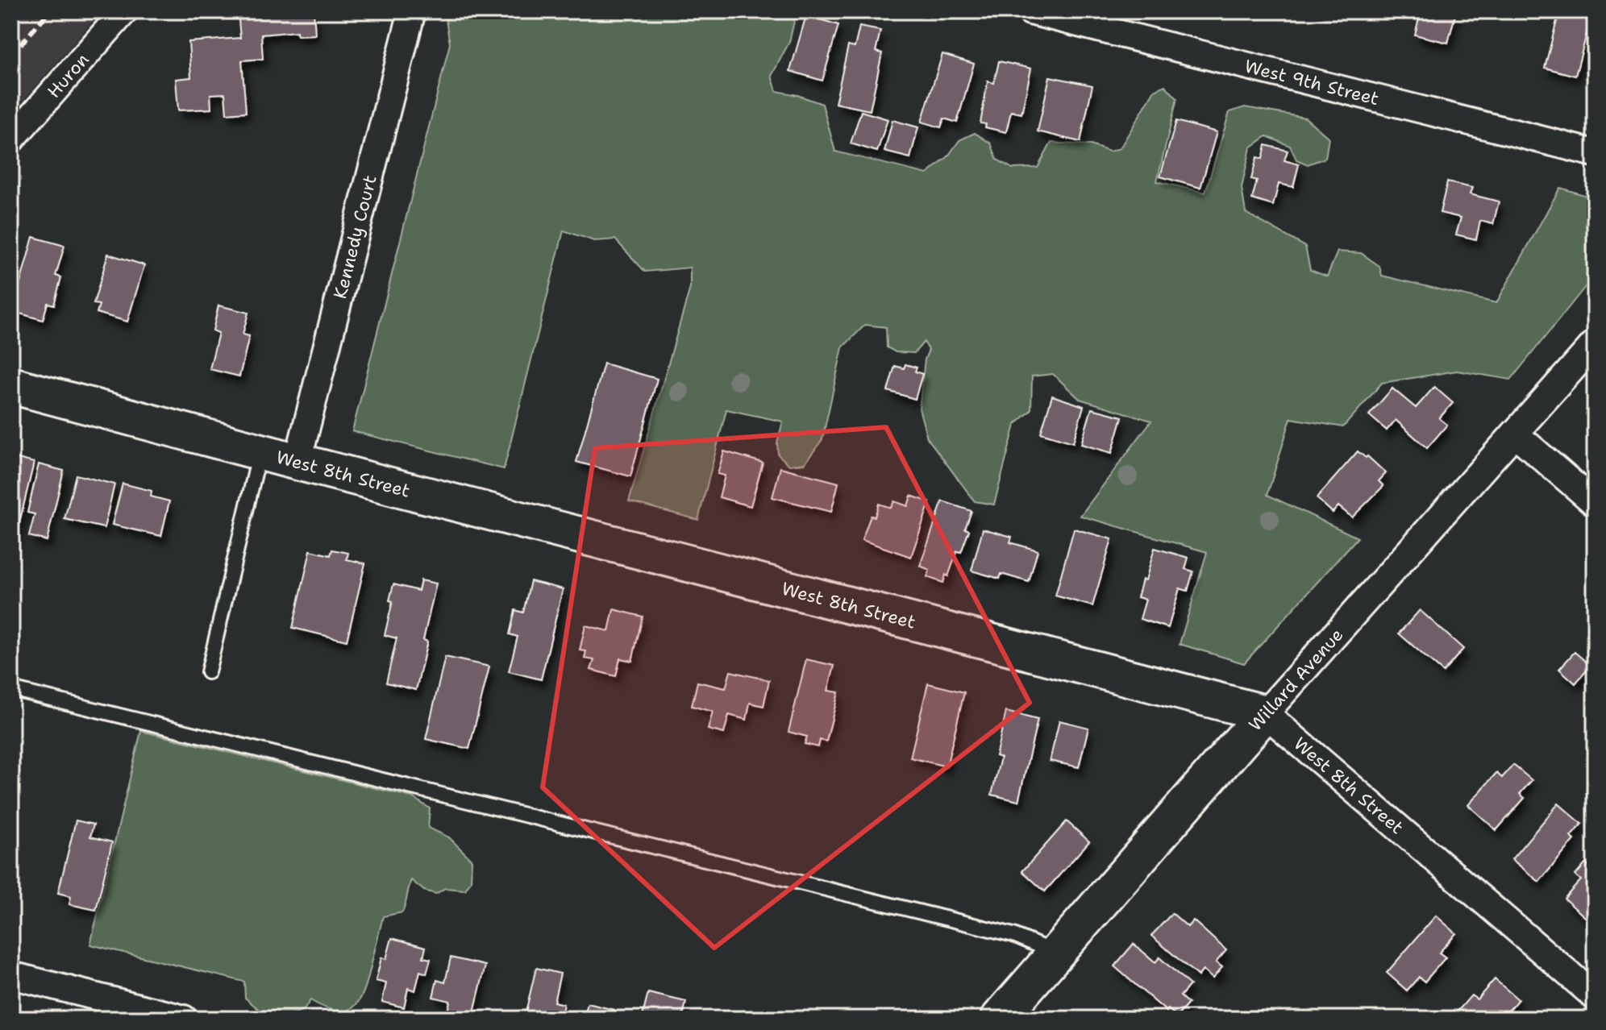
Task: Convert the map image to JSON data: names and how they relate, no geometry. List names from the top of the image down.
{
  "streets": {
    "street": [
      "Huron",
      "West 9th Street",
      "Kennedy Court",
      "West 8th Street",
      "Willard Avenue"
    ]
  },
  "crossings": [
    ["Kennedy Court", "West 8th Street"],
    ["West 8th Street", "Willard Avenue"]
  ]
}
